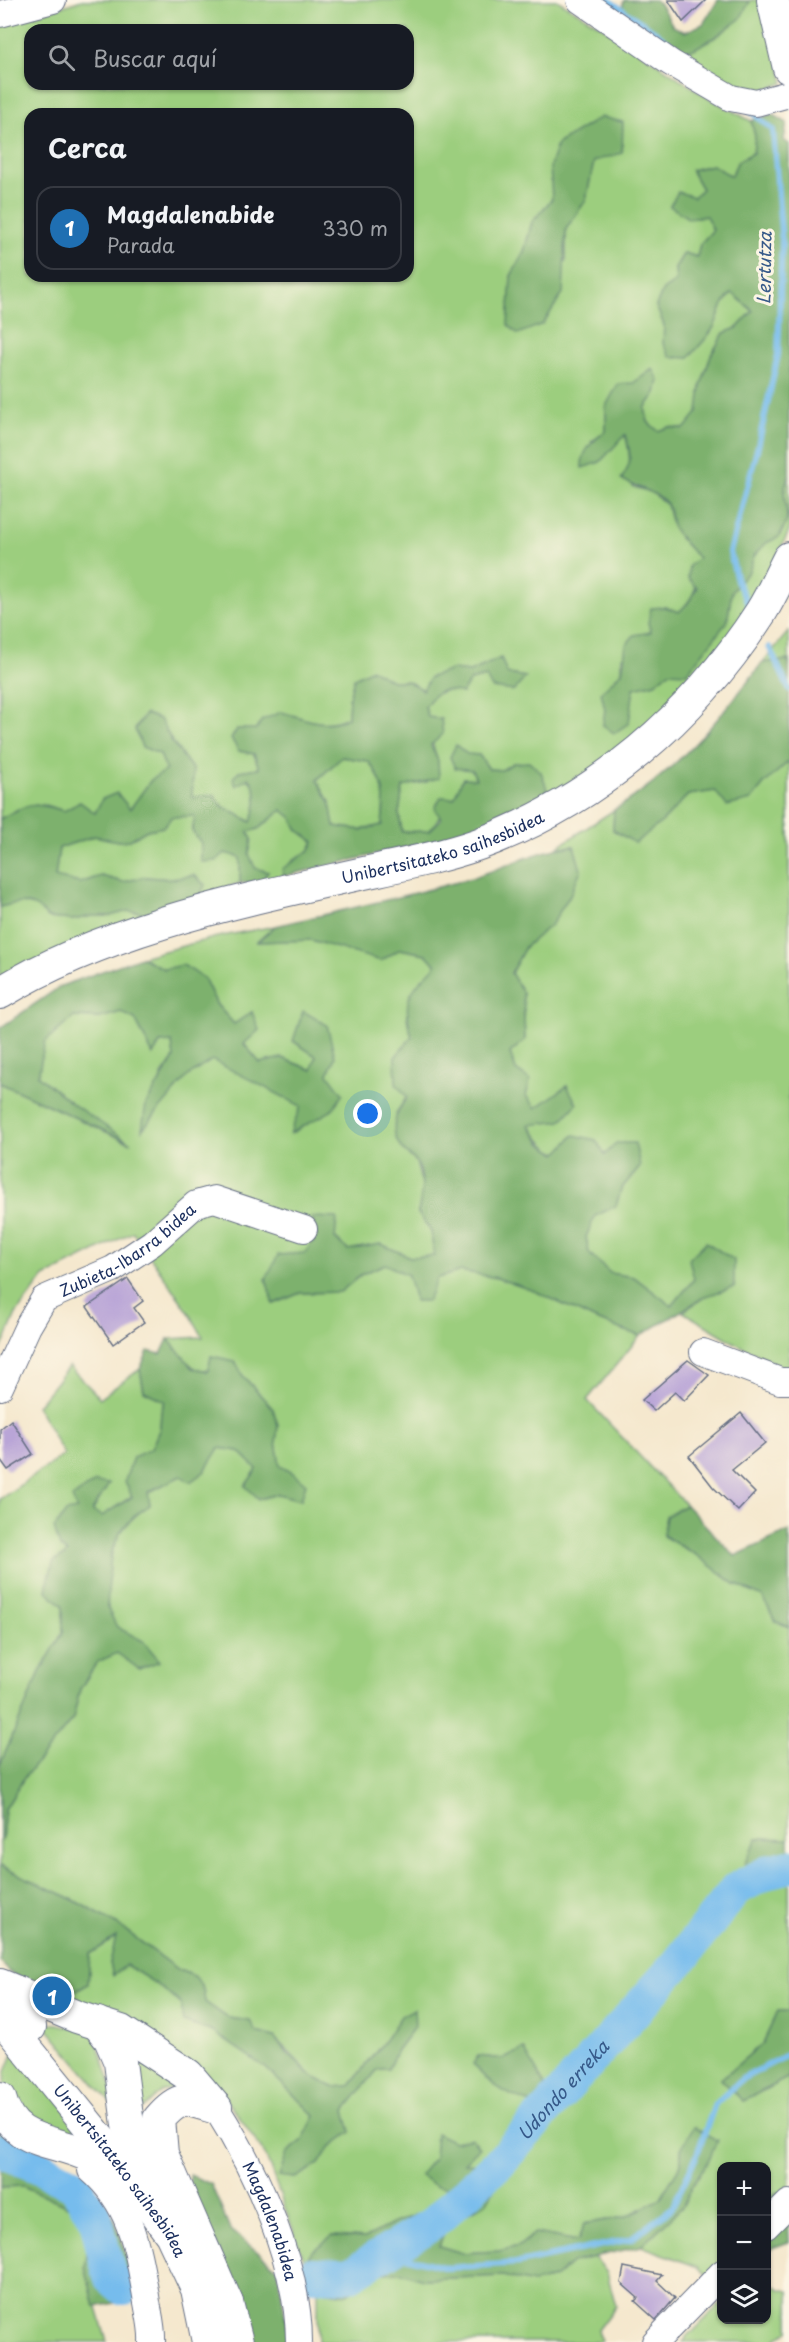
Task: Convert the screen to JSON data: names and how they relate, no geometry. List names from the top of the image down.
{
  "streets": {
    "main road": ["Unibertsitateko saihesbidea"],
    "street": ["Zubieta-Ibarra bidea", "Magdalenabidea"]
  },
  "water": ["Lertutza", "Udondo erreka"],
  "page": {
    "search": "Buscar aquí",
    "heading": "Cerca",
    "list": [
      {
        "mark": "1",
        "name": "Magdalenabide",
        "note": "Parada",
        "value": "330 m"
      }
    ],
    "pins": "1",
    "map_buttons": ["+", "−"]
  }
}
